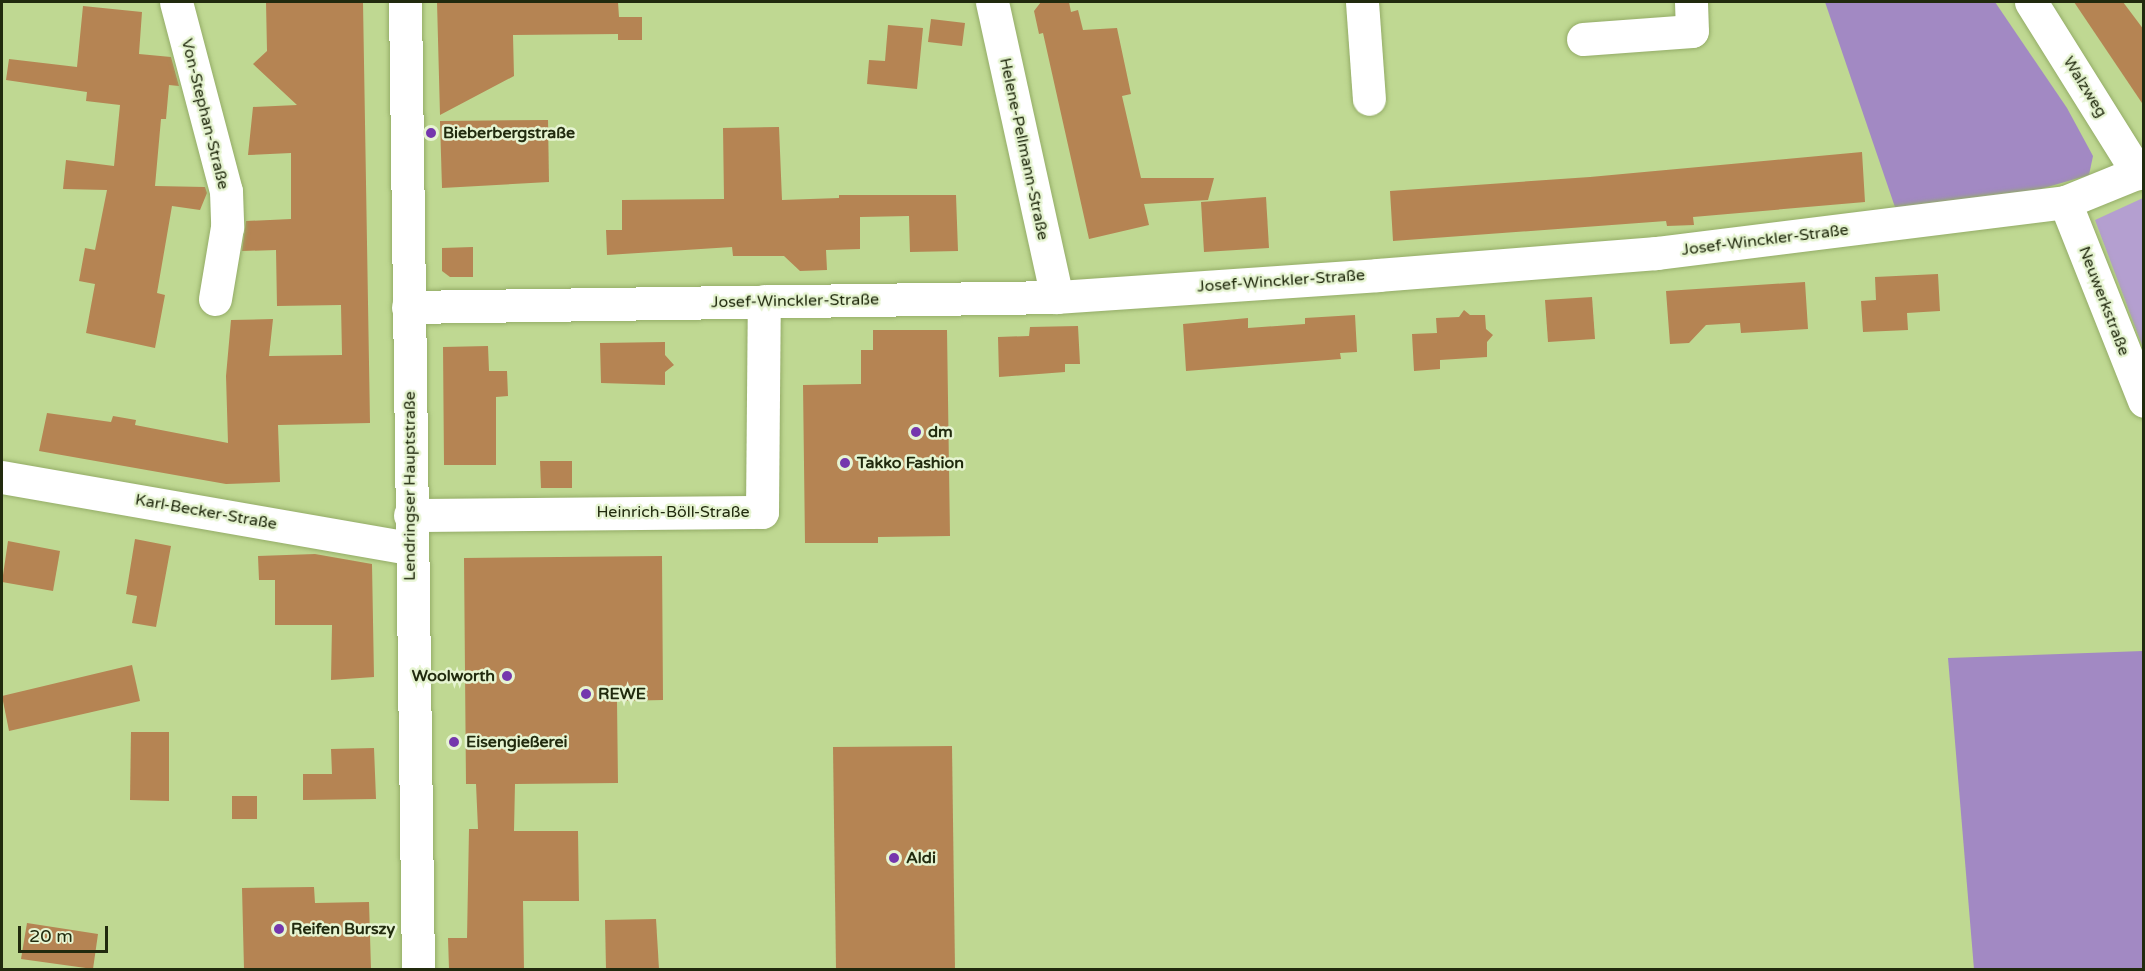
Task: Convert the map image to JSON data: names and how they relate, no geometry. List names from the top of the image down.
{
  "streets": {
    "street": [
      "Walzweg",
      "Von-Stephan-Straße",
      "Helene-Pellmann-Straße",
      "Josef-Winckler-Straße",
      "Neuwerkstraße",
      "Lendringser Hauptstraße",
      "Karl-Becker-Straße",
      "Heinrich-Böll-Straße"
    ]
  },
  "crossings": [
    ["Walzweg", "Josef-Winckler-Straße"],
    ["Helene-Pellmann-Straße", "Josef-Winckler-Straße"],
    ["Josef-Winckler-Straße", "Neuwerkstraße"],
    ["Josef-Winckler-Straße", "Lendringser Hauptstraße"],
    ["Josef-Winckler-Straße", "Heinrich-Böll-Straße"],
    ["Lendringser Hauptstraße", "Karl-Becker-Straße"],
    ["Lendringser Hauptstraße", "Heinrich-Böll-Straße"]
  ],
  "places": [
    "Bieberbergstraße",
    "dm",
    "Takko Fashion",
    "Woolworth",
    "REWE",
    "Eisengießerei",
    "Aldi",
    "Reifen Burszy"
  ],
  "scale_bar": "20 m"
}
